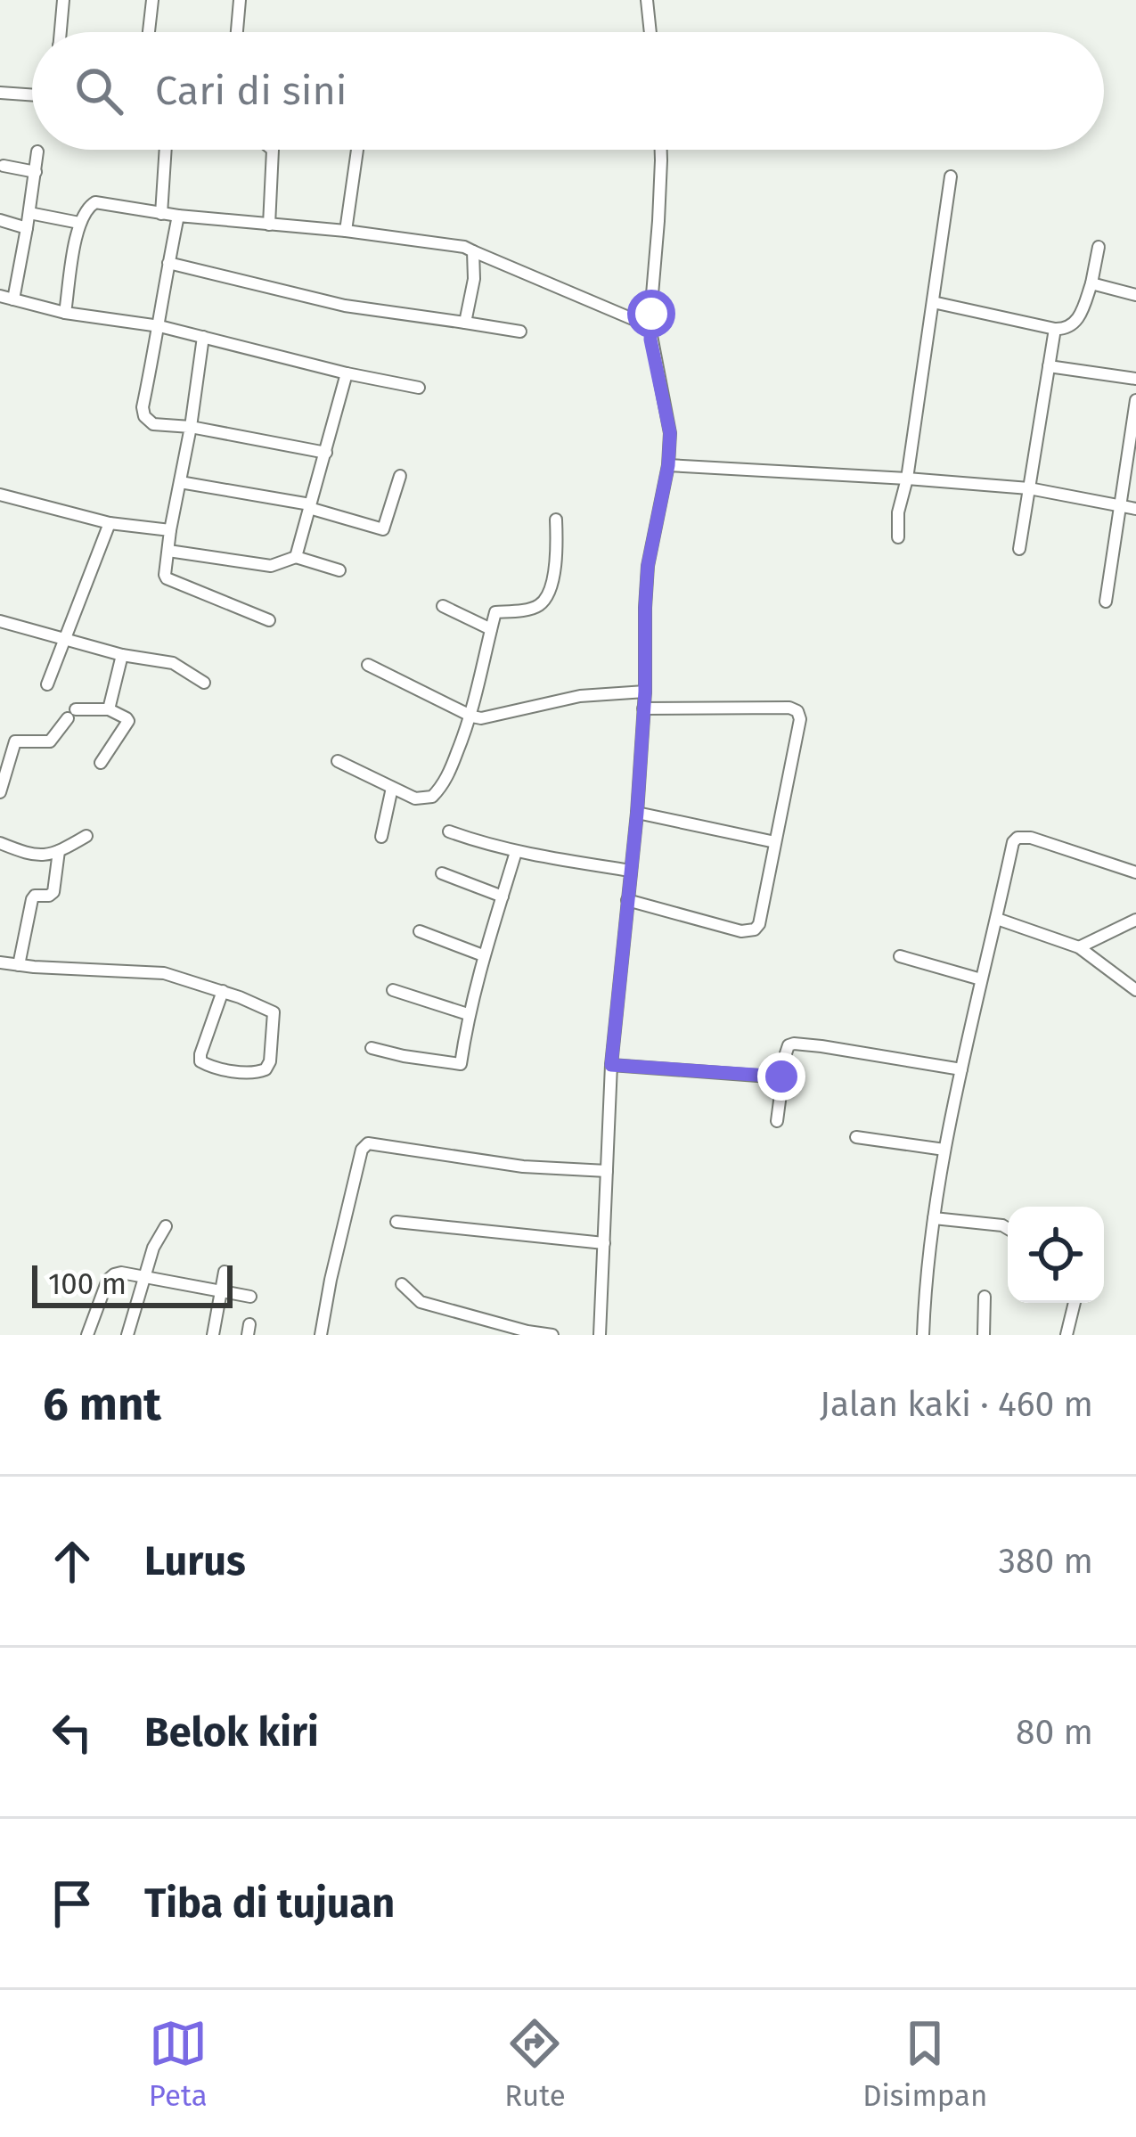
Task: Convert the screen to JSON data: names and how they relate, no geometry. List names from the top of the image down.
{
  "scale_bar": "100 m",
  "page": {
    "search": "Cari di sini",
    "scale": "100 m",
    "heading": ["6 mnt", "Jalan kaki · 460 m"],
    "list": [
      ["Lurus", "380 m"],
      ["Belok kiri", "80 m"],
      "Tiba di tujuan"
    ],
    "nav": ["Peta", "Rute", "Disimpan"]
  }
}
